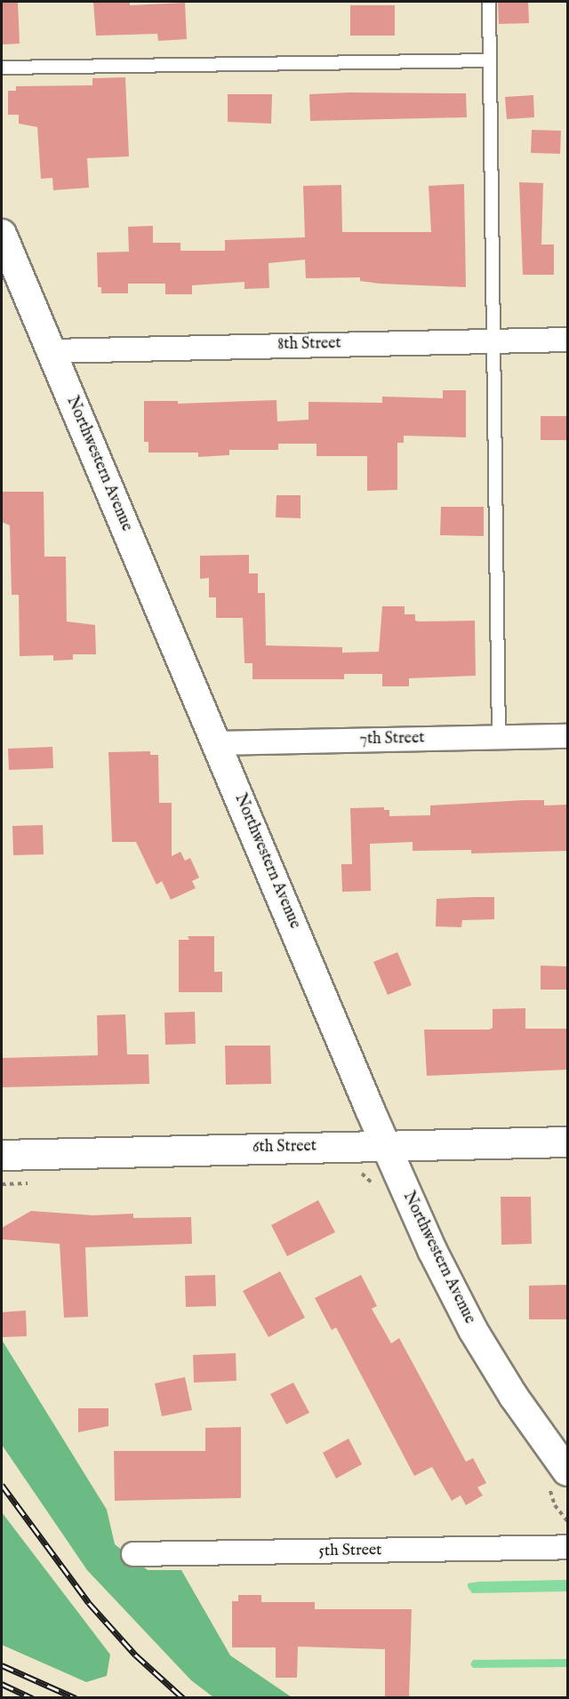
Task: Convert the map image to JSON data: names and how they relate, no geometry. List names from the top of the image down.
{
  "streets": {
    "main road": ["6th Street"],
    "street": [
      "8th Street",
      "Northwestern Avenue",
      "7th Street",
      "5th Street"
    ]
  },
  "crossings": [
    ["8th Street", "Northwestern Avenue"],
    ["Northwestern Avenue", "7th Street"],
    ["Northwestern Avenue", "6th Street"]
  ]
}
